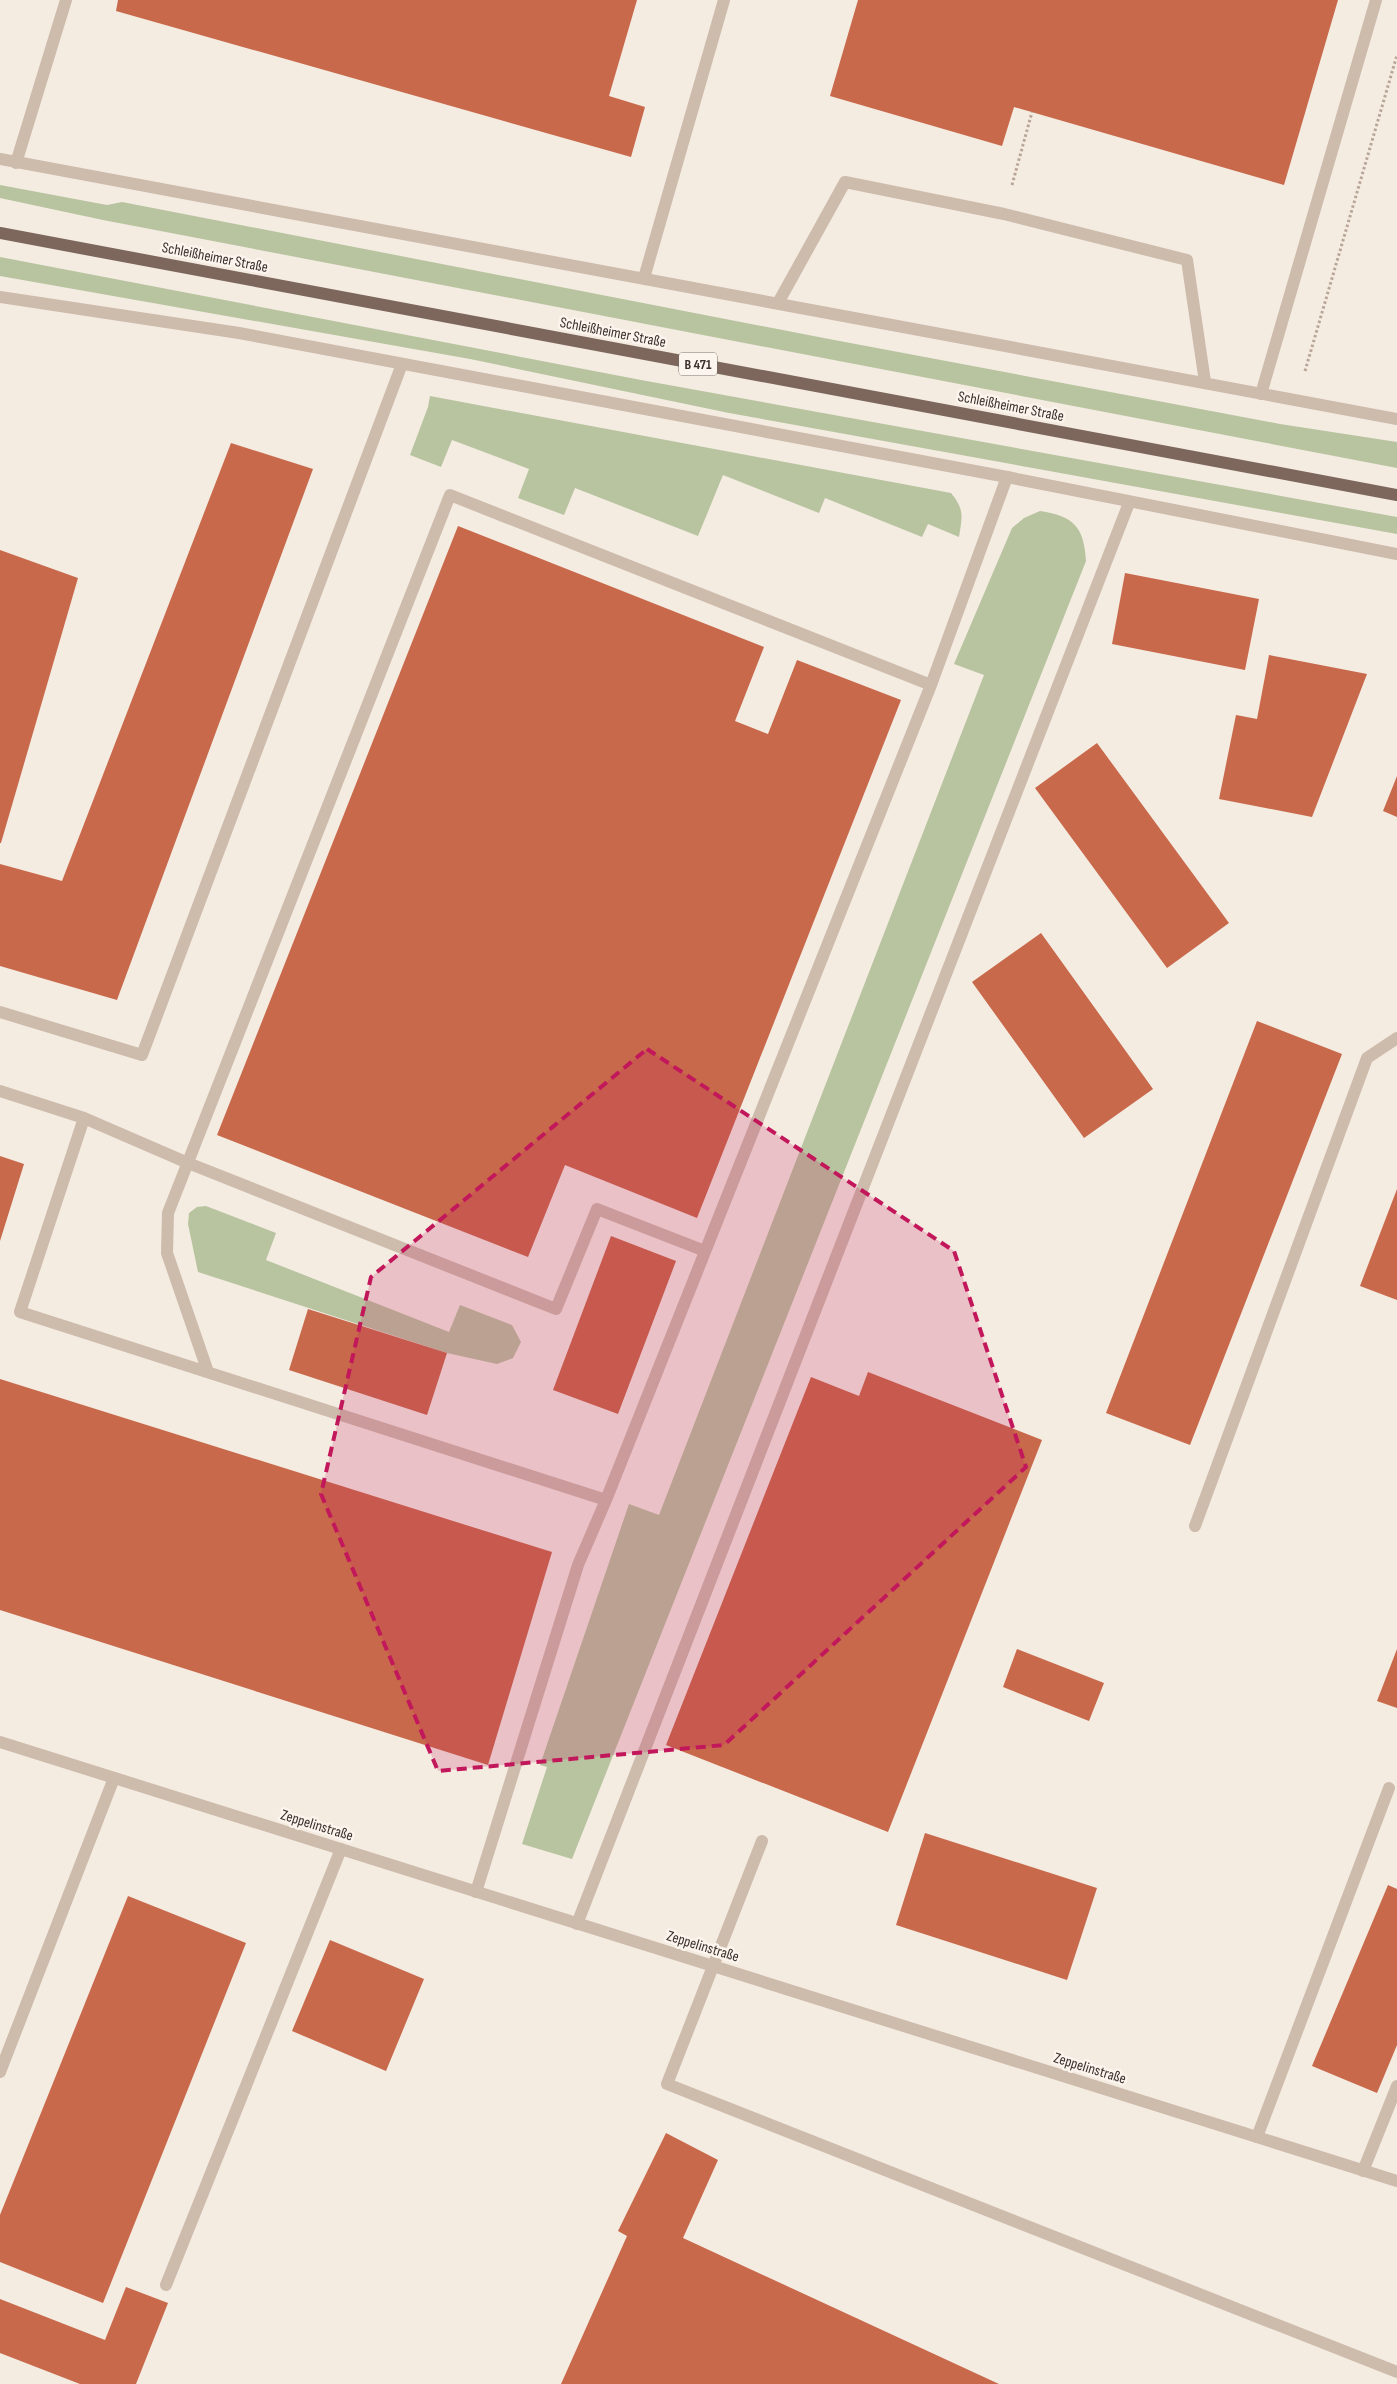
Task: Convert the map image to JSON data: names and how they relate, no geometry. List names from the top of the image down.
{
  "streets": {
    "main road": ["Schleißheimer Straße", "B 471"],
    "street": ["Zeppelinstraße"]
  }
}
